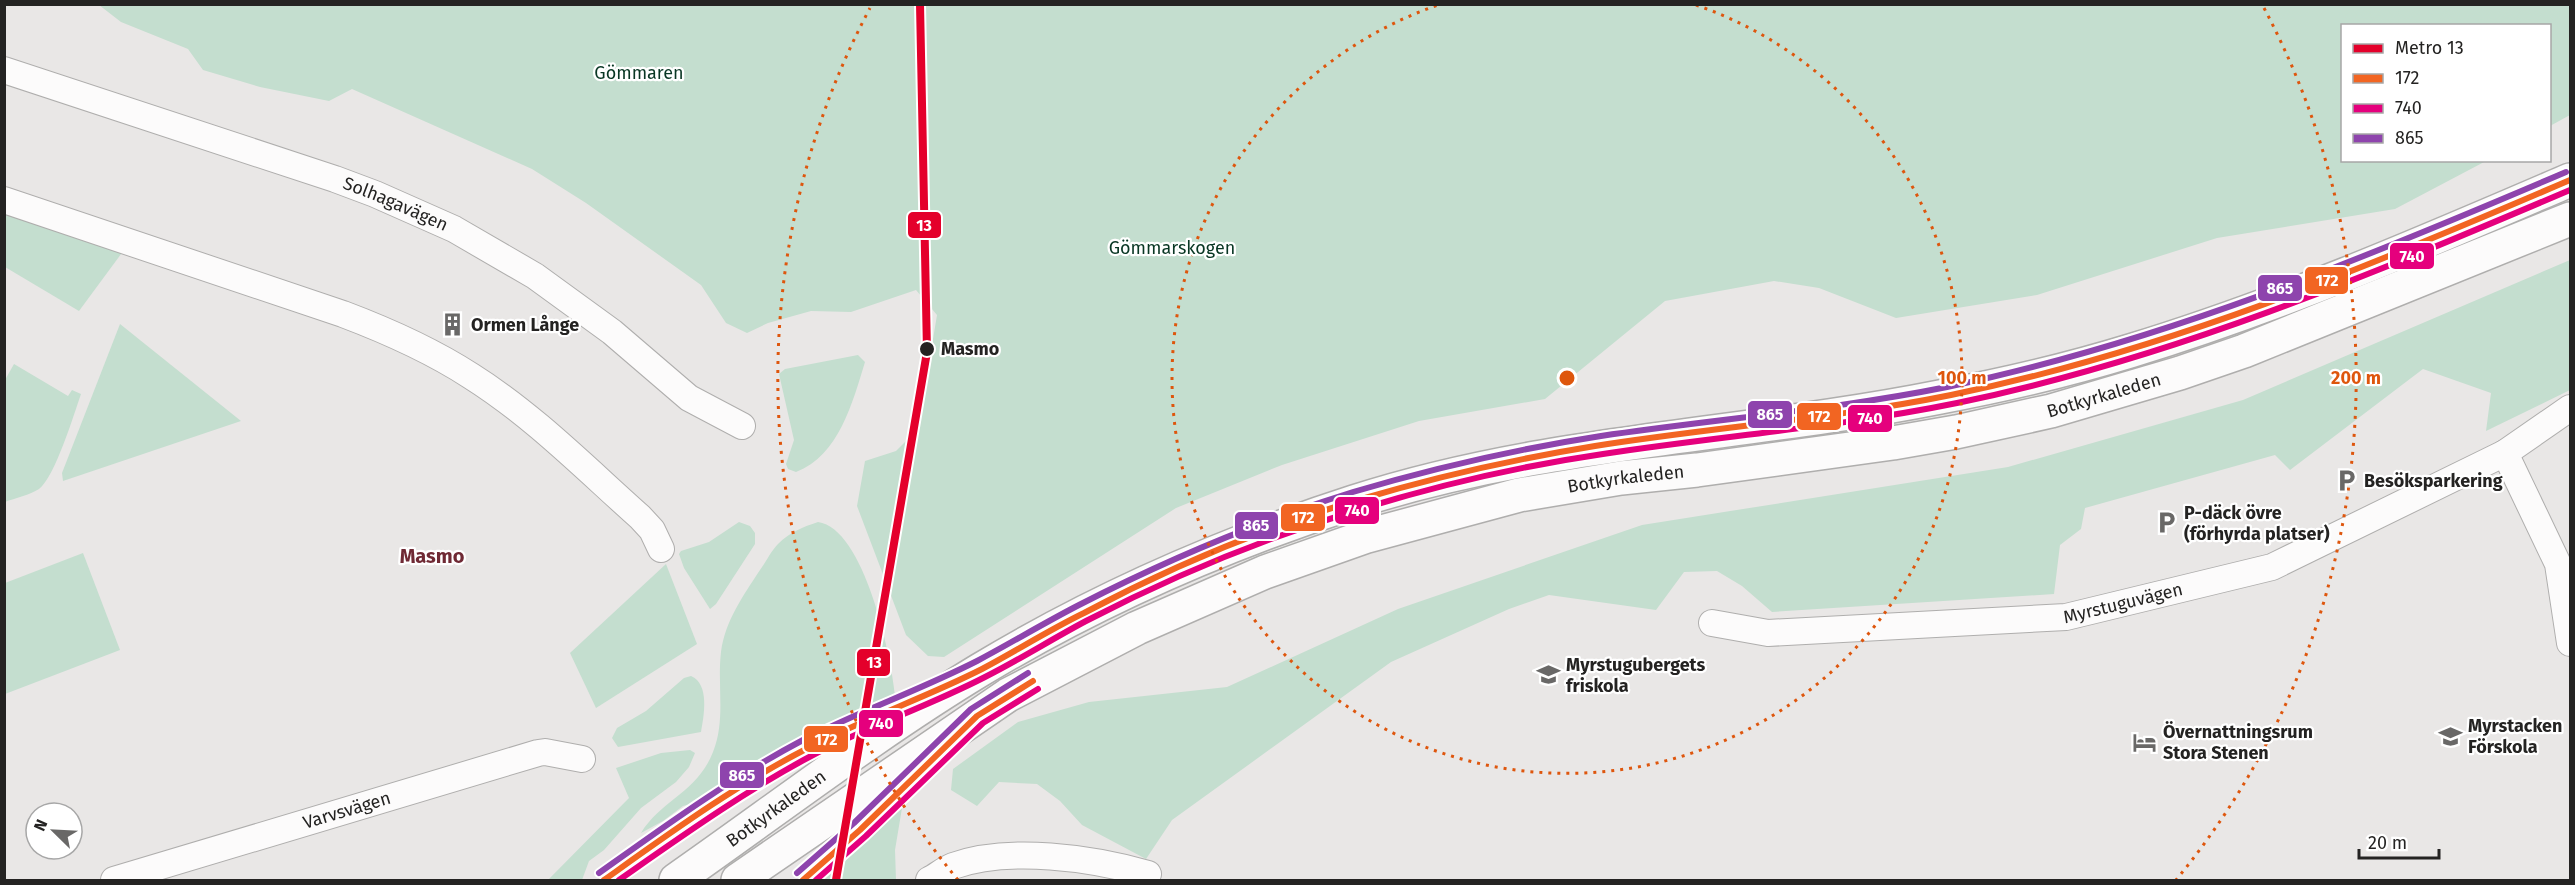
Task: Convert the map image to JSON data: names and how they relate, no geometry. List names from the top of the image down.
{
  "streets": {
    "main road": ["Botkyrkaleden"],
    "street": ["Solhagavägen", "Myrstuguvägen", "Varvsvägen"]
  },
  "districts": ["Masmo"],
  "parks": ["Gömmaren", "Gömmarskogen"],
  "places": {
    "building": ["Ormen Långe"],
    "other": ["Masmo"],
    "parking": ["Besöksparkering", "P-däck övre (förhyrda platser)"],
    "school or university": ["Myrstugubergets friskola", "Myrstacken Förskola"],
    "hotel": ["Övernattningsrum Stora Stenen"]
  },
  "lines": [
    "metro line 13",
    "transit line 865",
    "transit line 172",
    "transit line 740"
  ],
  "legend": [
    "Metro 13",
    "172",
    "740",
    "865"
  ],
  "scale_bar": "20 m",
  "north": "top left",
  "rings": ["100 m", "200 m"]
}
